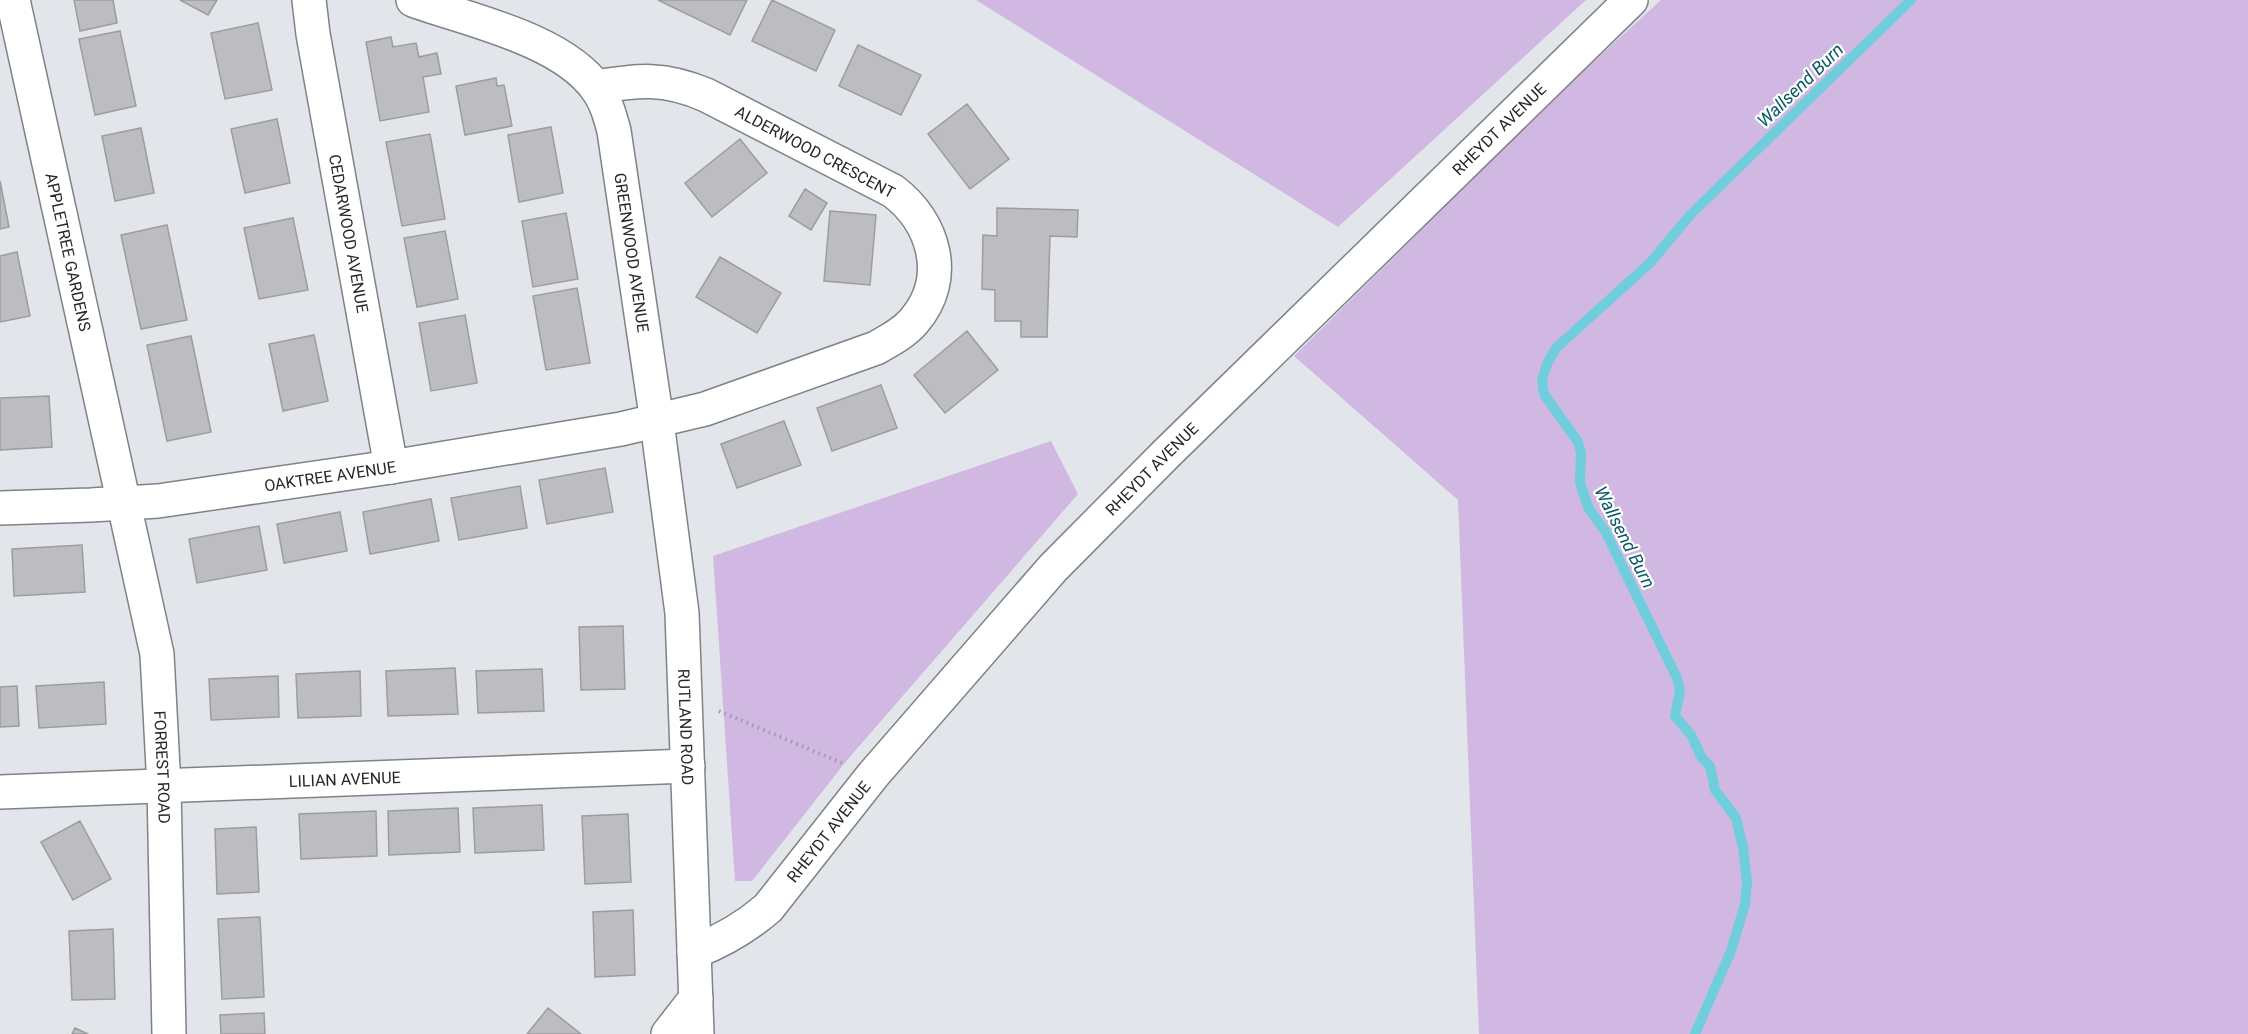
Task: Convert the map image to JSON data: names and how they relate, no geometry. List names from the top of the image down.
{
  "streets": {
    "street": [
      "RHEYDT AVENUE",
      "ALDERWOOD CRESCENT",
      "CEDARWOOD AVENUE",
      "APPLETREE GARDENS",
      "GREENWOOD AVENUE",
      "OAKTREE AVENUE",
      "RUTLAND ROAD",
      "FORREST ROAD",
      "LILIAN AVENUE"
    ]
  },
  "crossings": [
    ["RHEYDT AVENUE", "RUTLAND ROAD"],
    ["ALDERWOOD CRESCENT", "GREENWOOD AVENUE"],
    ["ALDERWOOD CRESCENT", "OAKTREE AVENUE"],
    ["ALDERWOOD CRESCENT", "RUTLAND ROAD"],
    ["CEDARWOOD AVENUE", "OAKTREE AVENUE"],
    ["APPLETREE GARDENS", "OAKTREE AVENUE"],
    ["APPLETREE GARDENS", "FORREST ROAD"],
    ["GREENWOOD AVENUE", "OAKTREE AVENUE"],
    ["GREENWOOD AVENUE", "RUTLAND ROAD"],
    ["OAKTREE AVENUE", "RUTLAND ROAD"],
    ["OAKTREE AVENUE", "FORREST ROAD"],
    ["RUTLAND ROAD", "LILIAN AVENUE"],
    ["FORREST ROAD", "LILIAN AVENUE"]
  ],
  "water": ["Wallsend Burn"]
}
